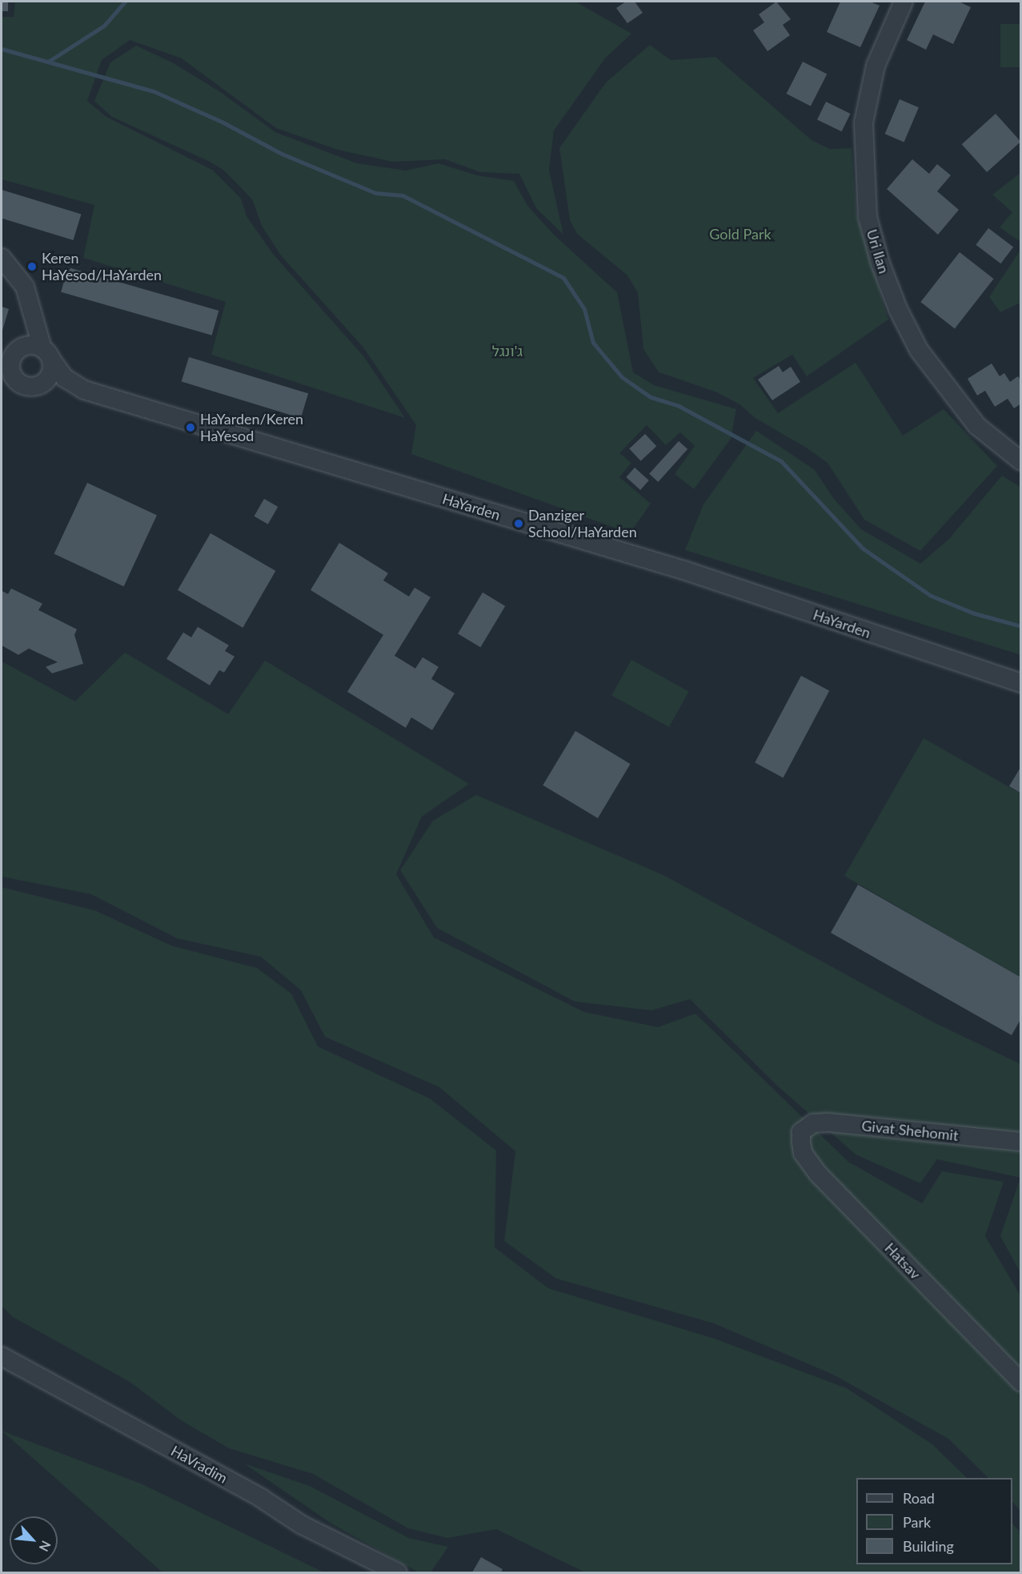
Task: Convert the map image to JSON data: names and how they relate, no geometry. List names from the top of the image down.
{
  "streets": {
    "street": [
      "Uri Ilan",
      "HaYarden",
      "Givat Shehomit",
      "Hatsav",
      "HaVradim"
    ]
  },
  "crossings": [
    ["Givat Shehomit", "Hatsav"]
  ],
  "parks": ["Gold Park", "ג'ונגל"],
  "places": ["Keren HaYesod/HaYarden", "HaYarden/Keren HaYesod", "Danziger School/HaYarden"],
  "legend": ["Road", "Park", "Building"],
  "north": "bottom right"
}
